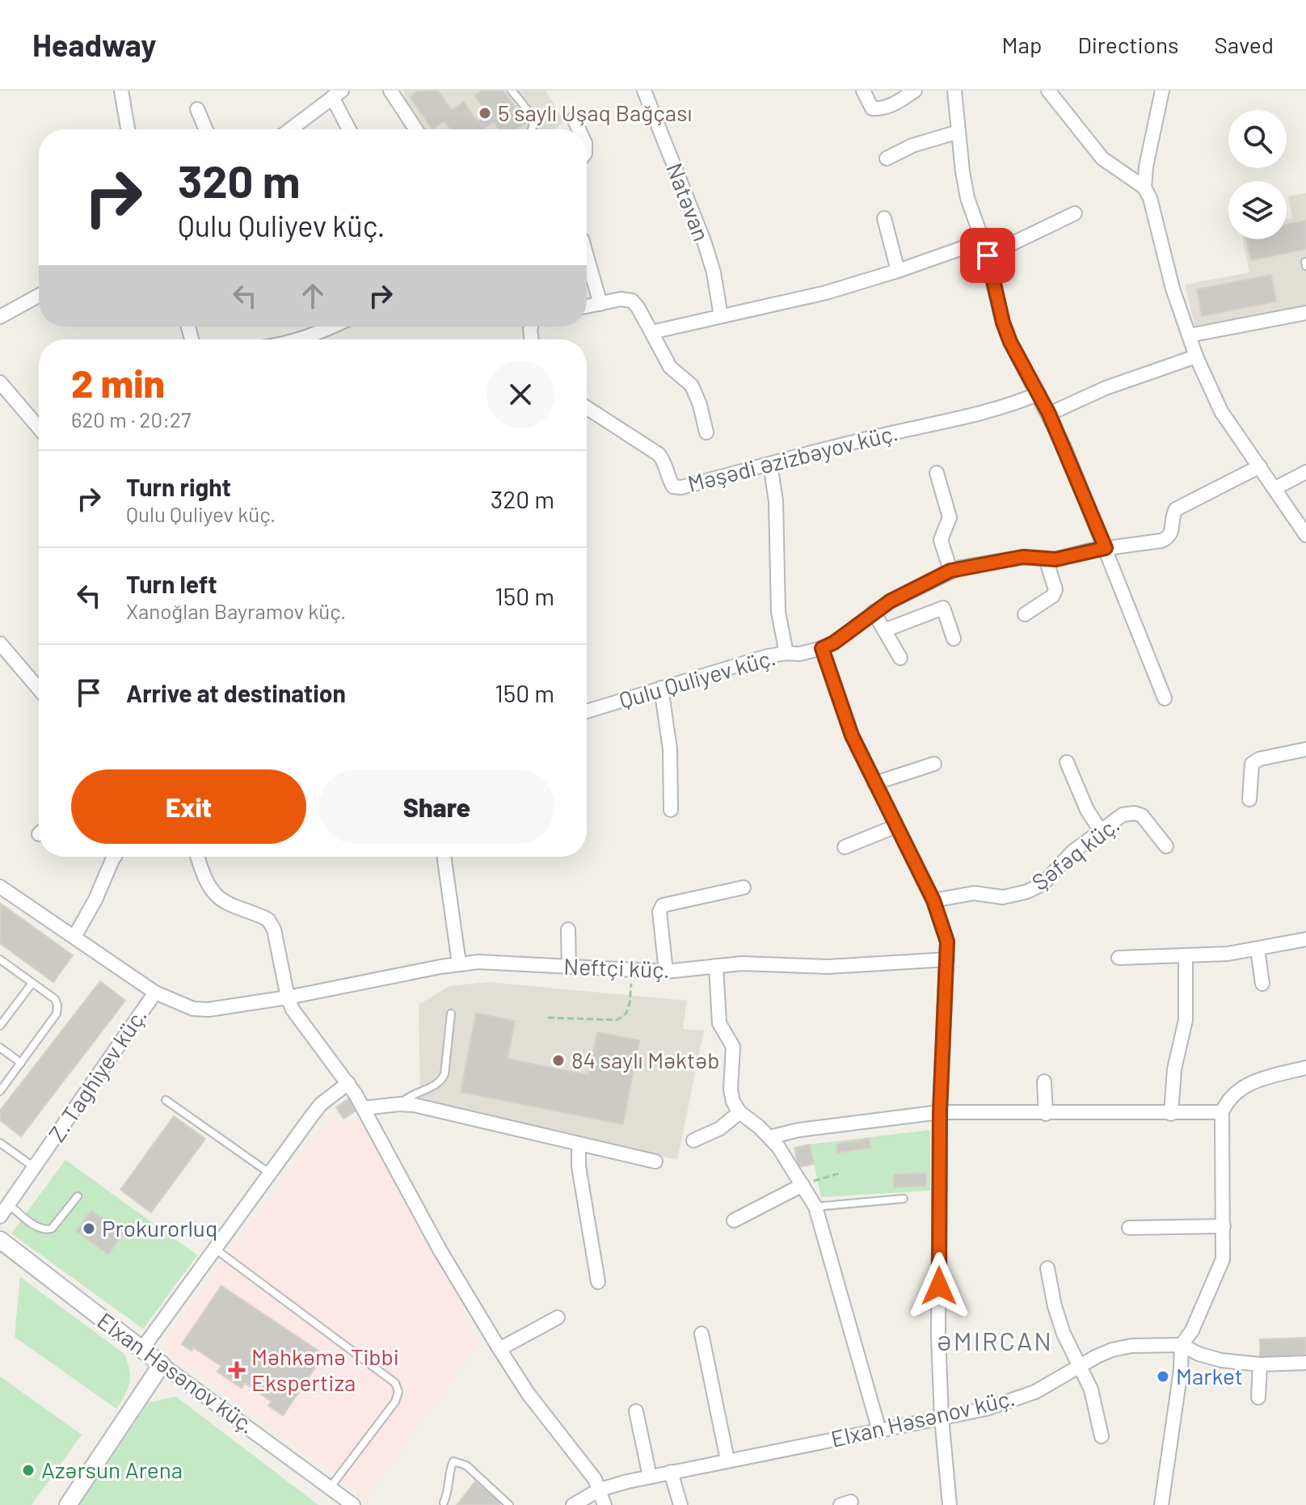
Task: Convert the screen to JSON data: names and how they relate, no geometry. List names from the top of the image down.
{
  "streets": {
    "street": [
      "Natəvan",
      "Məşədi Əzizbəyov küç.",
      "Qulu Quliyev küç.",
      "Şəfəq küç.",
      "Neftçi küç.",
      "Z. Taghiyev küç.",
      "Elxan Həsənov küç."
    ]
  },
  "crossings": [
    ["Neftçi küç.", "Z. Taghiyev küç."]
  ],
  "districts": ["ƏMIRCAN"],
  "places": {
    "other": [
      "5 saylı Uşaq Bağçası",
      "84 saylı Məktəb",
      "Prokurorluq",
      "Market",
      "Azərsun Arena"
    ],
    "health": ["Məhkəmə Tibbi Ekspertiza"]
  },
  "page": {
    "header": "Headway",
    "nav": ["Map", "Directions", "Saved"],
    "turn": ["320 m", "Qulu Quliyev küç."],
    "heading": ["2 min", "620 m · 20:27"],
    "list": [
      {
        "name": "Turn right",
        "note": "Qulu Quliyev küç.",
        "value": "320 m"
      },
      {
        "name": "Turn left",
        "note": "Xanoğlan Bayramov küç.",
        "value": "150 m"
      },
      {
        "name": "Arrive at destination",
        "value": "150 m"
      }
    ],
    "buttons": ["Exit", "Share"]
  }
}
